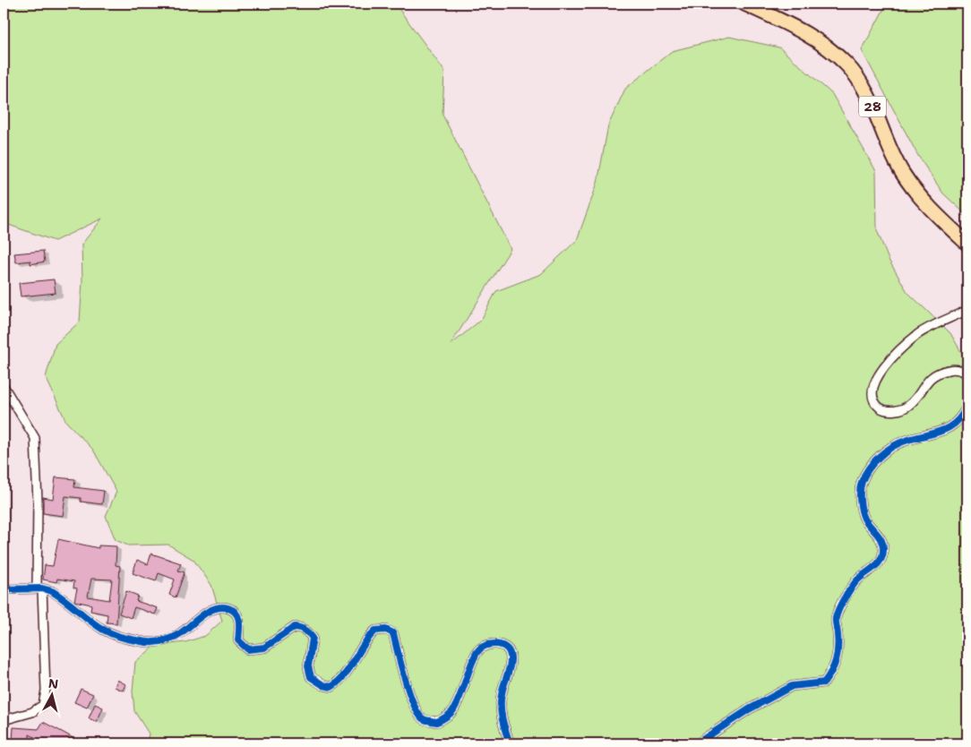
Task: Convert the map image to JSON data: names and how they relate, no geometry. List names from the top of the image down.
{
  "streets": {
    "main road": ["28"]
  },
  "north": "top"
}
